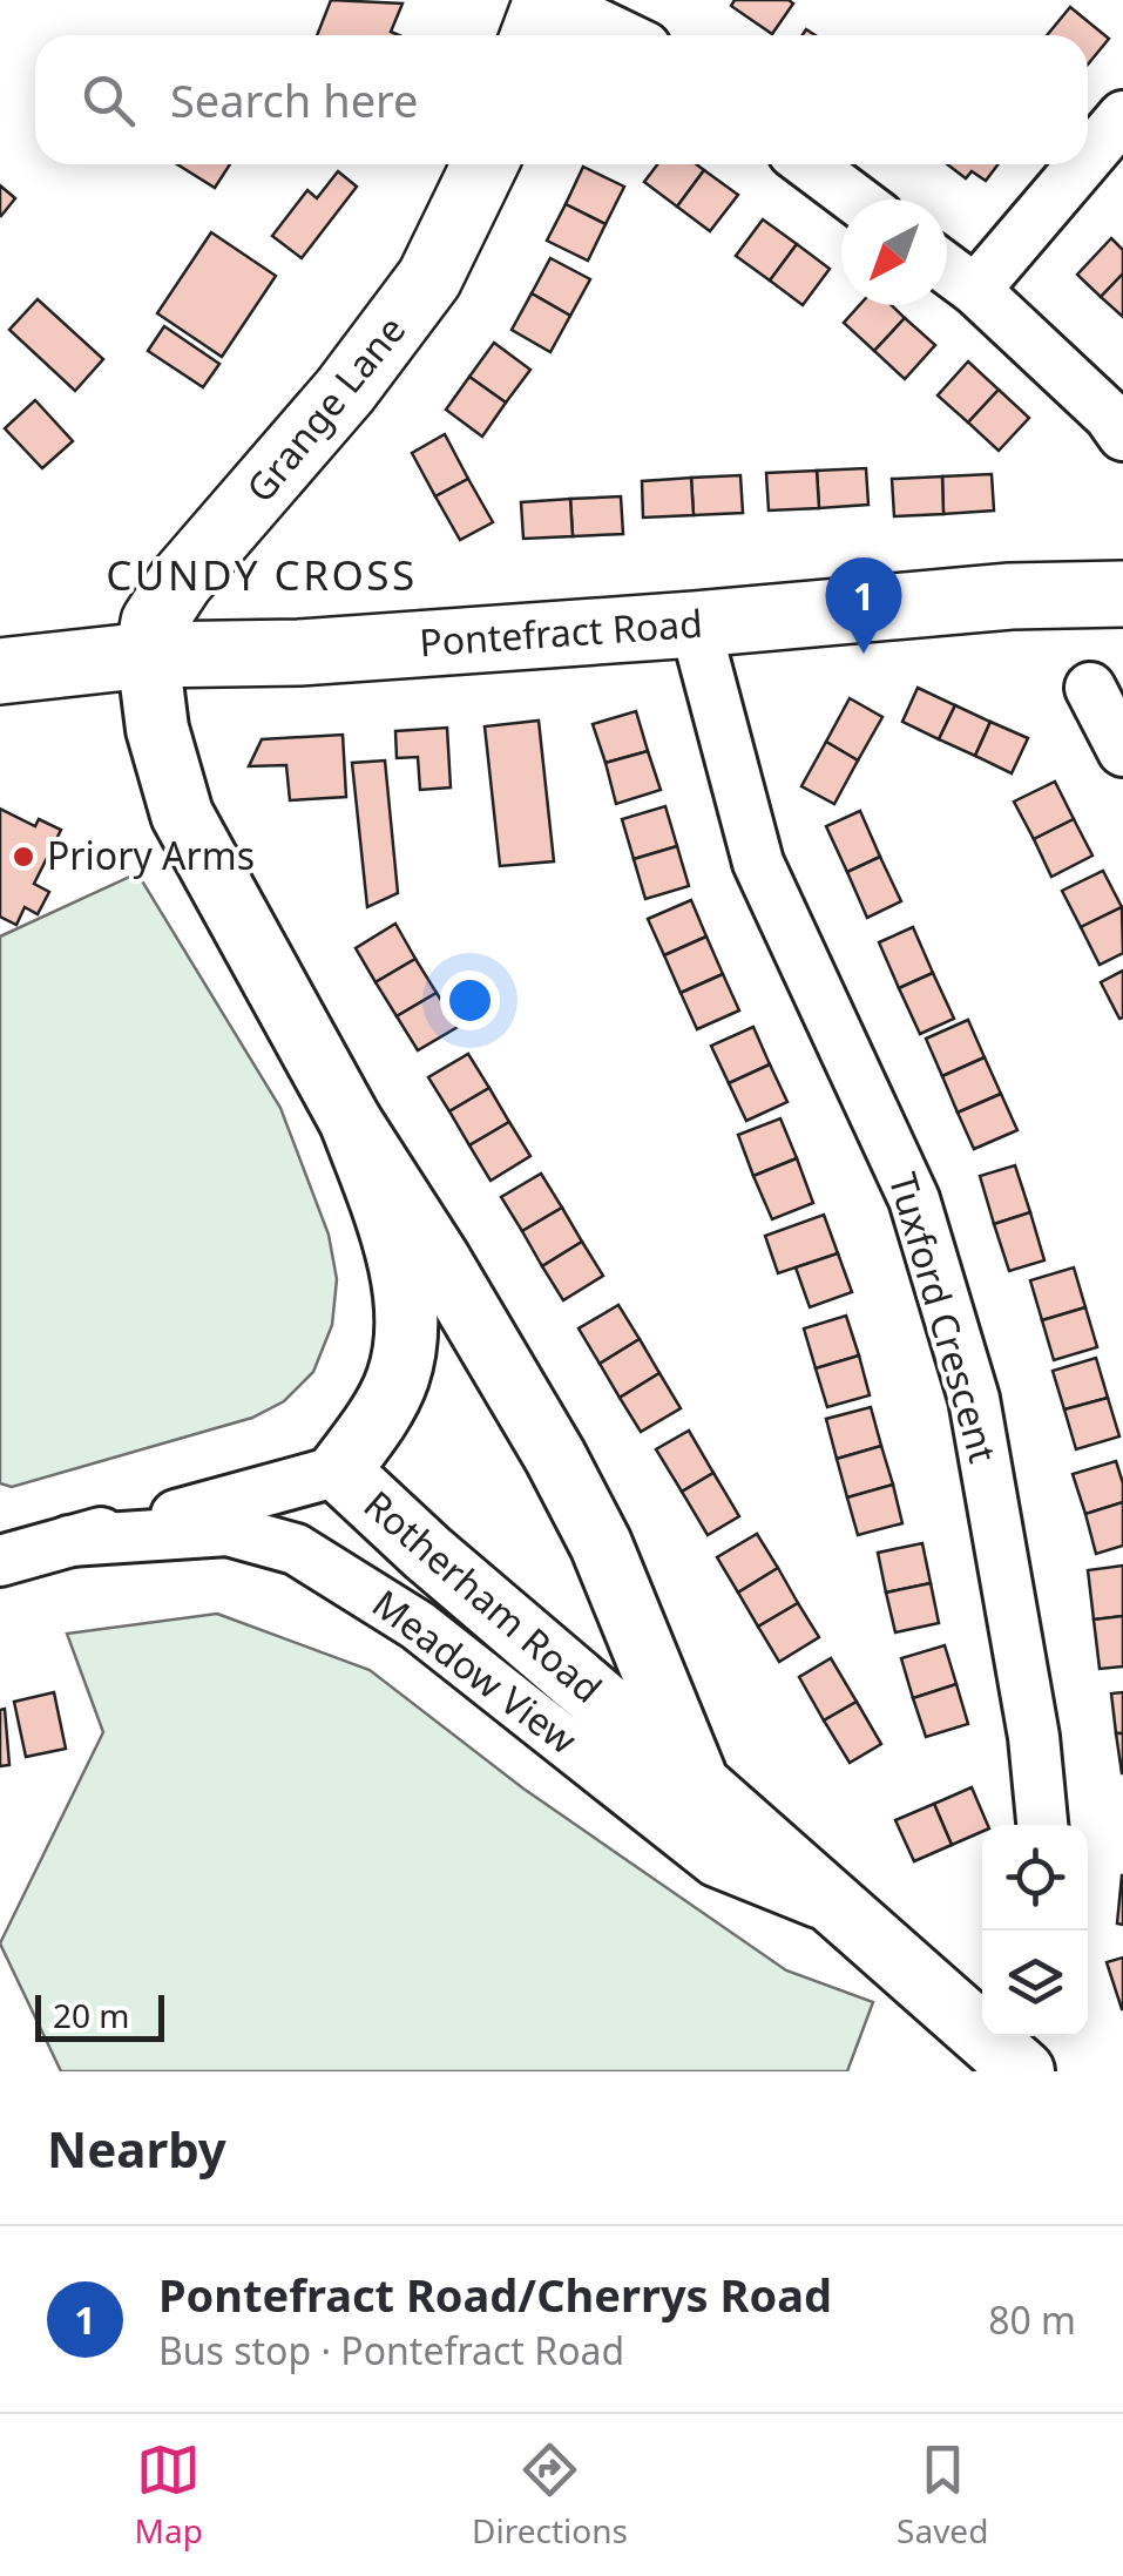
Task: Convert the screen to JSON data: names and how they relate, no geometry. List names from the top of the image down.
{
  "streets": {
    "highway": ["Grange Lane", "Pontefract Road"],
    "main road": ["Rotherham Road"],
    "street": ["Tuxford Crescent", "Meadow View"]
  },
  "crossings": [
    ["Grange Lane", "Pontefract Road"],
    ["Grange Lane", "Rotherham Road"],
    ["Pontefract Road", "Tuxford Crescent"],
    ["Pontefract Road", "Rotherham Road"],
    ["Rotherham Road", "Meadow View"]
  ],
  "districts": ["CUNDY CROSS"],
  "places": ["Priory Arms"],
  "scale_bar": "20 m",
  "north": "bottom left",
  "page": {
    "search": "Search here",
    "pins": "1",
    "scale": "20 m",
    "heading": "Nearby",
    "list": [
      {
        "mark": "1",
        "name": "Pontefract Road/Cherrys Road",
        "note": "Bus stop · Pontefract Road",
        "value": "80 m"
      }
    ],
    "nav": ["Map", "Directions", "Saved"]
  }
}
